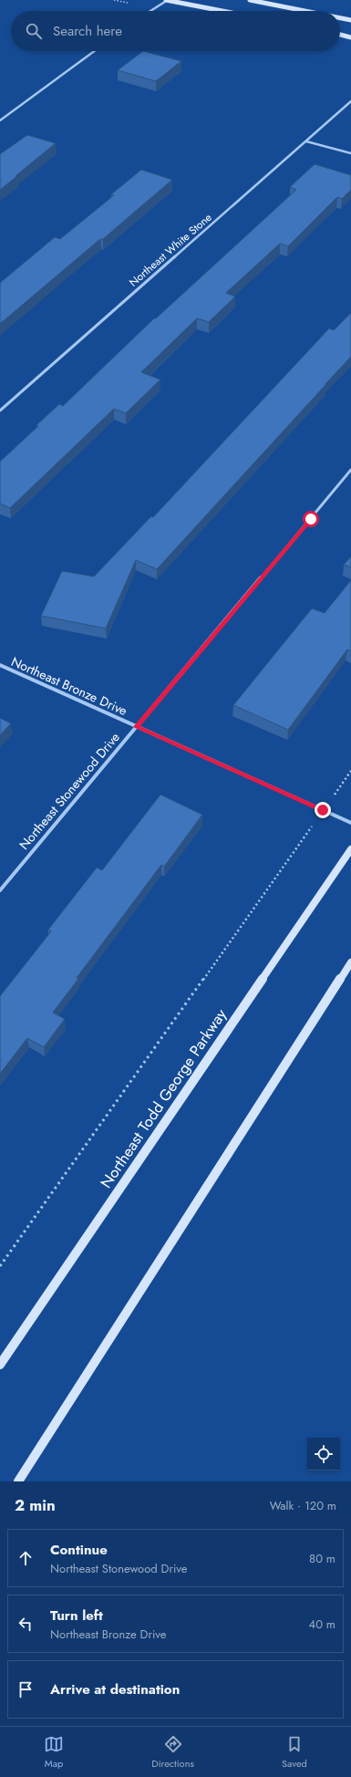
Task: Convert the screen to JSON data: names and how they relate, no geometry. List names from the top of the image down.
{
  "streets": {
    "main road": ["Northeast Todd George Parkway"],
    "street": ["Northeast White Stone", "Northeast Bronze Drive", "Northeast Stonewood Drive"]
  },
  "crossings": [
    ["Northeast Bronze Drive", "Northeast Stonewood Drive"]
  ],
  "page": {
    "search": "Search here",
    "heading": ["2 min", "Walk · 120 m"],
    "list": [
      ["Continue", "Northeast Stonewood Drive", "80 m"],
      ["Turn left", "Northeast Bronze Drive", "40 m"],
      "Arrive at destination"
    ],
    "nav": ["Map", "Directions", "Saved"]
  }
}
